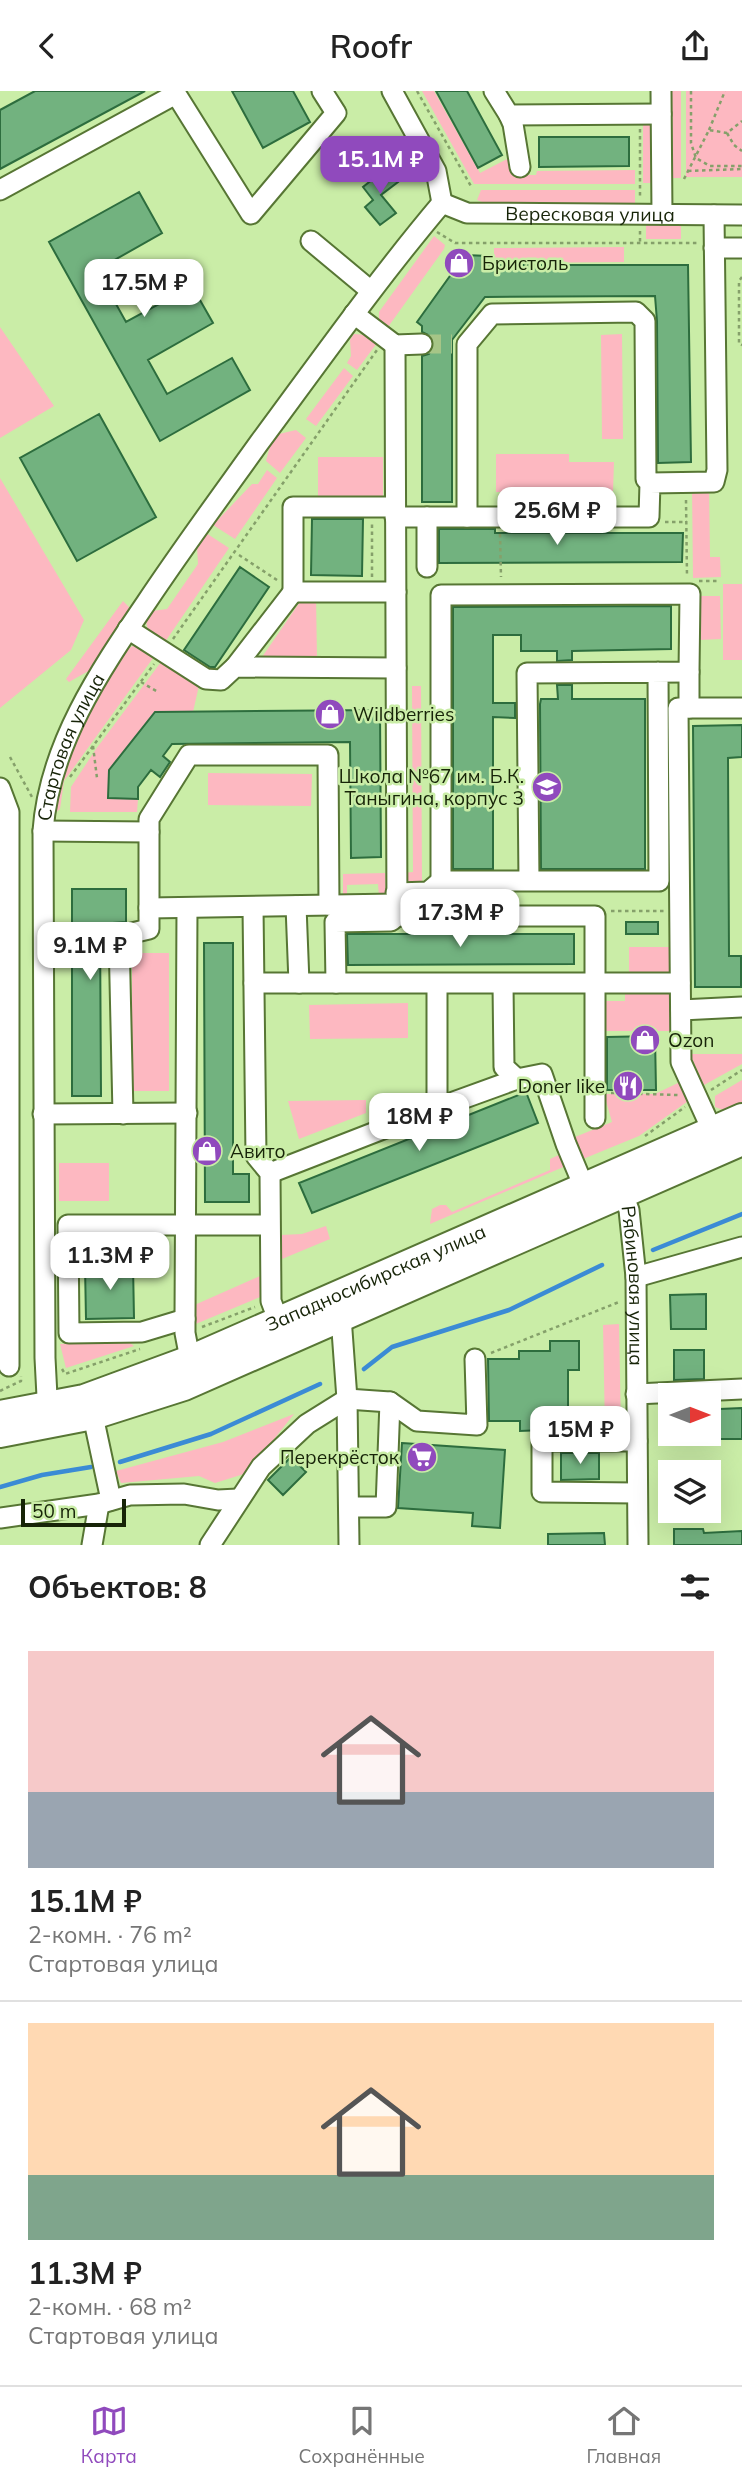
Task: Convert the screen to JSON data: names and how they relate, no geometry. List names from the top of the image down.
{
  "streets": {
    "main road": ["Западносибирская улица"],
    "street": ["Вересковая улица", "Стартовая улица", "Рябиновая улица"]
  },
  "crossings": [
    ["Вересковая улица", "Стартовая улица"],
    ["Стартовая улица", "Западносибирская улица"],
    ["Западносибирская улица", "Рябиновая улица"]
  ],
  "places": {
    "shop": [
      "Бристоль",
      "Wildberries",
      "Ozon",
      "Авито"
    ],
    "school or university": ["Школа №67 им. Б.К. Таныгина, корпус 3"],
    "restaurant": ["Doner like"],
    "supermarket": ["Перекрёсток"]
  },
  "scale_bar": "50 m",
  "north": "right",
  "page": {
    "header": "Roofr",
    "price": [
      "15.1M ₽",
      "17.5M ₽",
      "25.6M ₽",
      "17.3M ₽",
      "9.1M ₽",
      "18M ₽",
      "11.3M ₽",
      "15M ₽"
    ],
    "scale": "50 m",
    "heading": "Объектов: 8",
    "list": [
      {
        "name": "15.1M ₽",
        "note": "2-комн. · 76 m² · Стартовая улица"
      },
      {
        "name": "11.3M ₽",
        "note": "2-комн. · 68 m² · Стартовая улица"
      }
    ],
    "tabs": ["Карта", "Сохранённые", "Главная"]
  }
}
